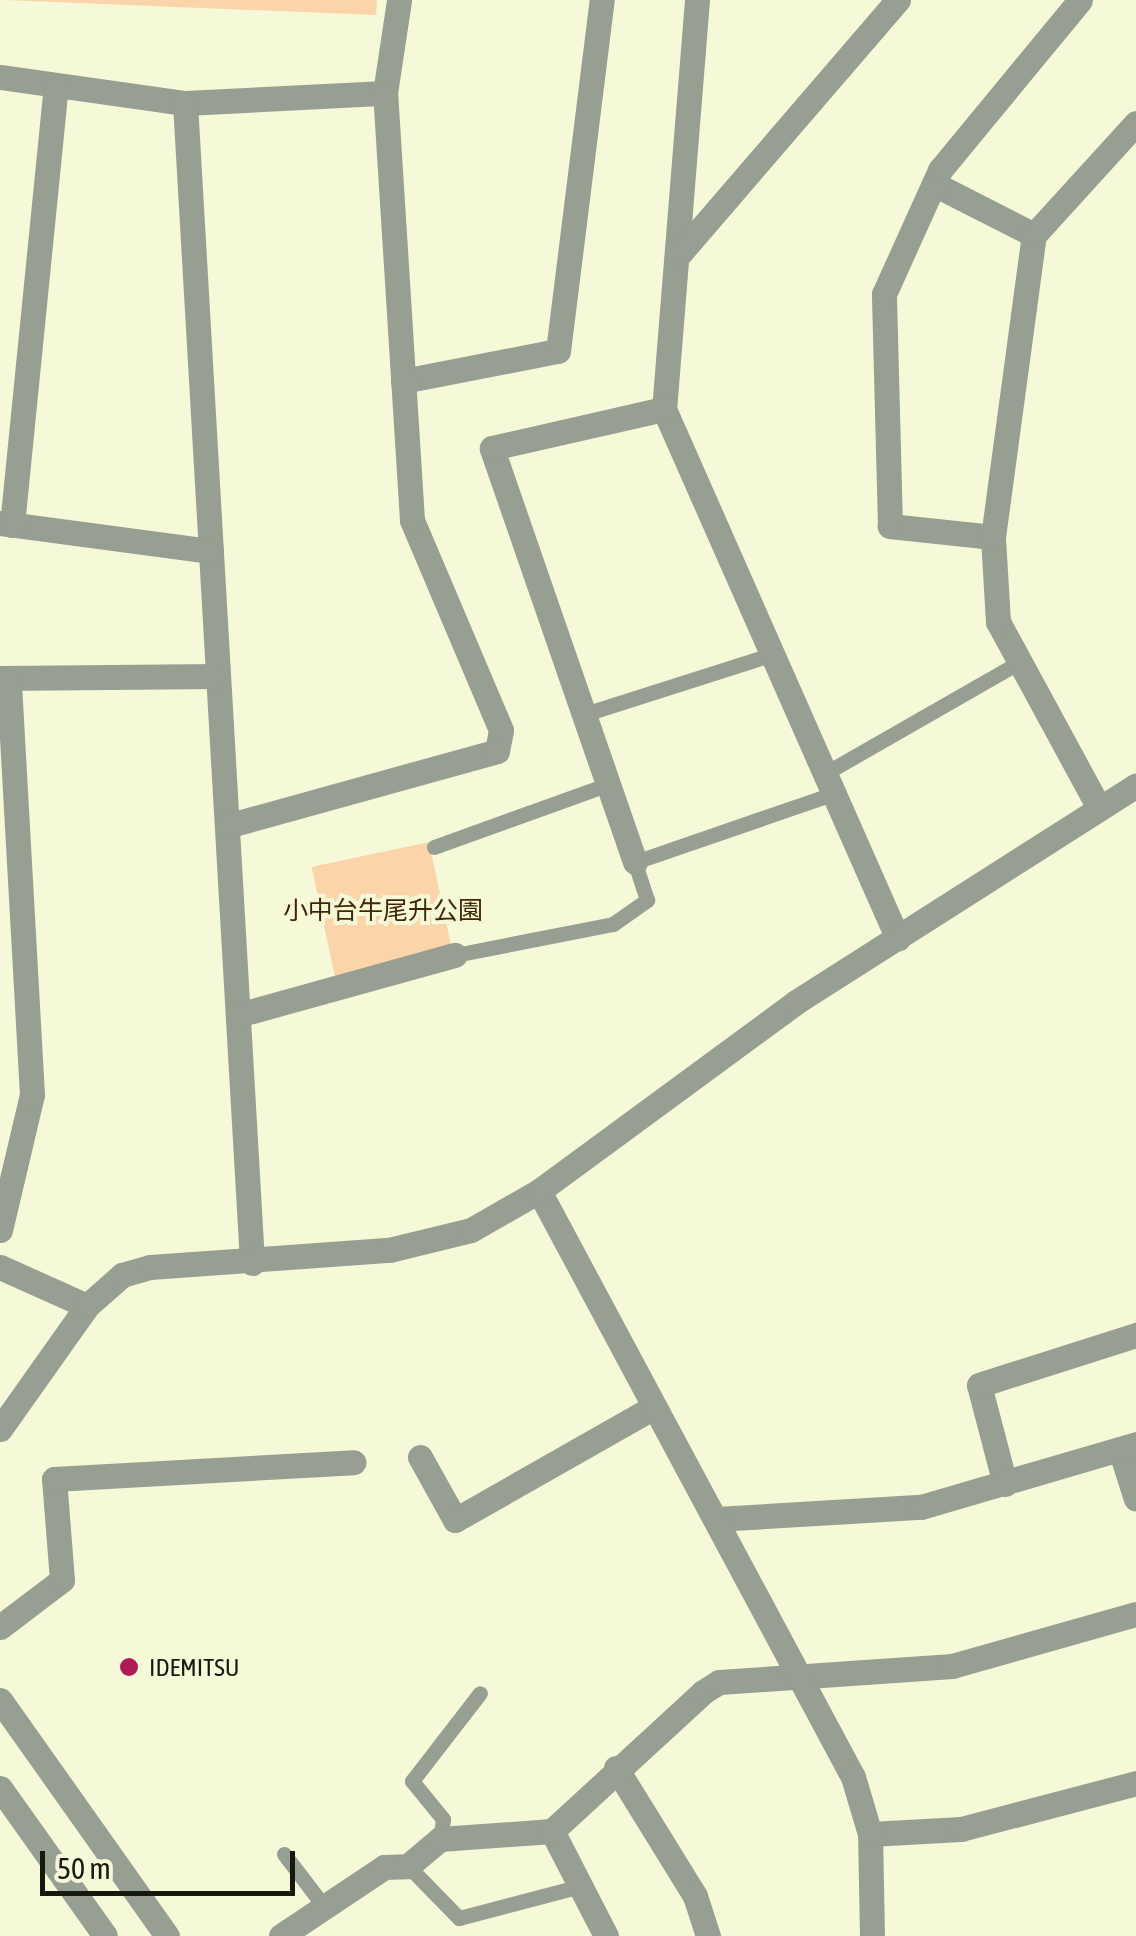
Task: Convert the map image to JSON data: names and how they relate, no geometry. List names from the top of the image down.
{
  "parks": ["小中台牛尾升公園"],
  "places": ["IDEMITSU"],
  "scale_bar": "50 m"
}
